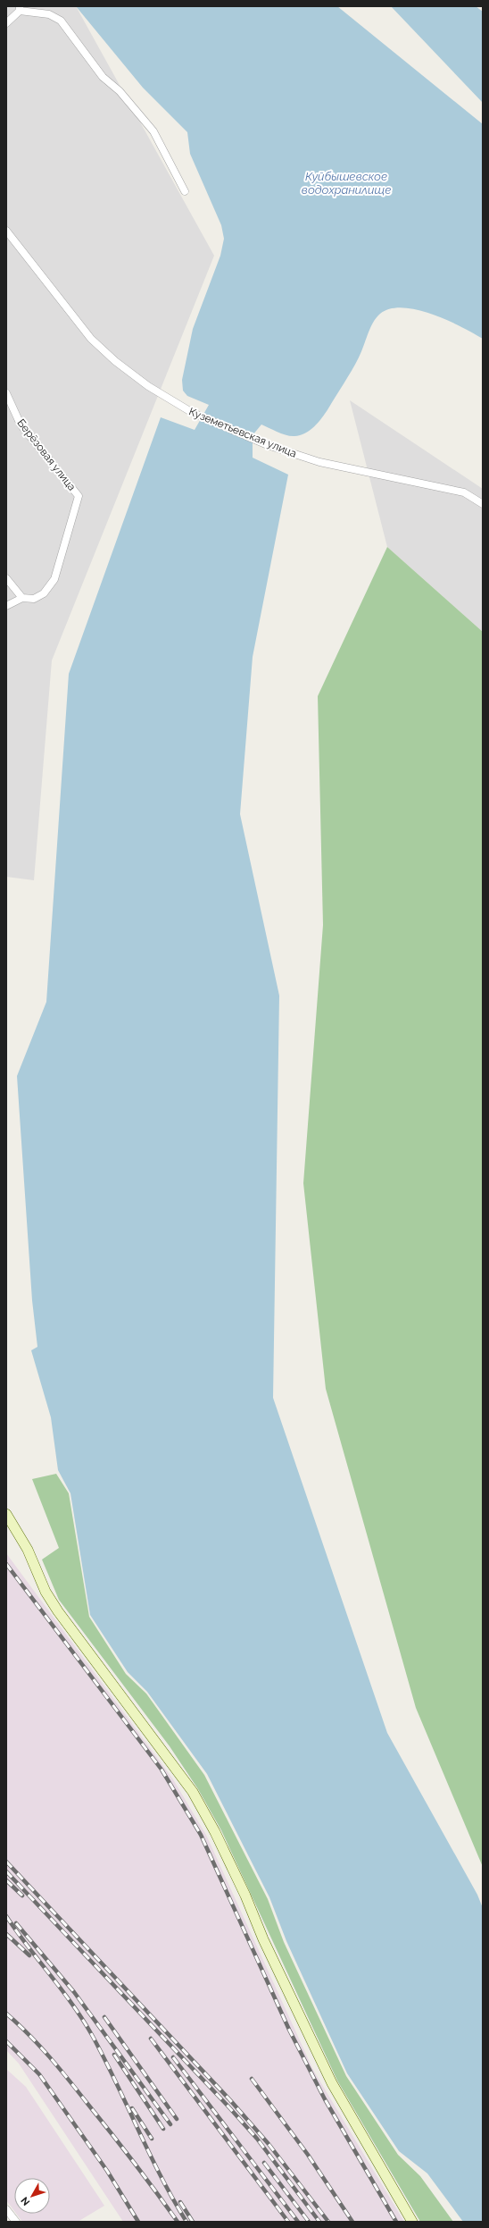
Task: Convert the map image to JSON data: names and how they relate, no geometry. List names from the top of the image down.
{
  "streets": {
    "street": ["Куземетьевская улица", "Берёзовая улица"]
  },
  "water": ["Куйбышевское водохранилище"],
  "north": "bottom left"
}
